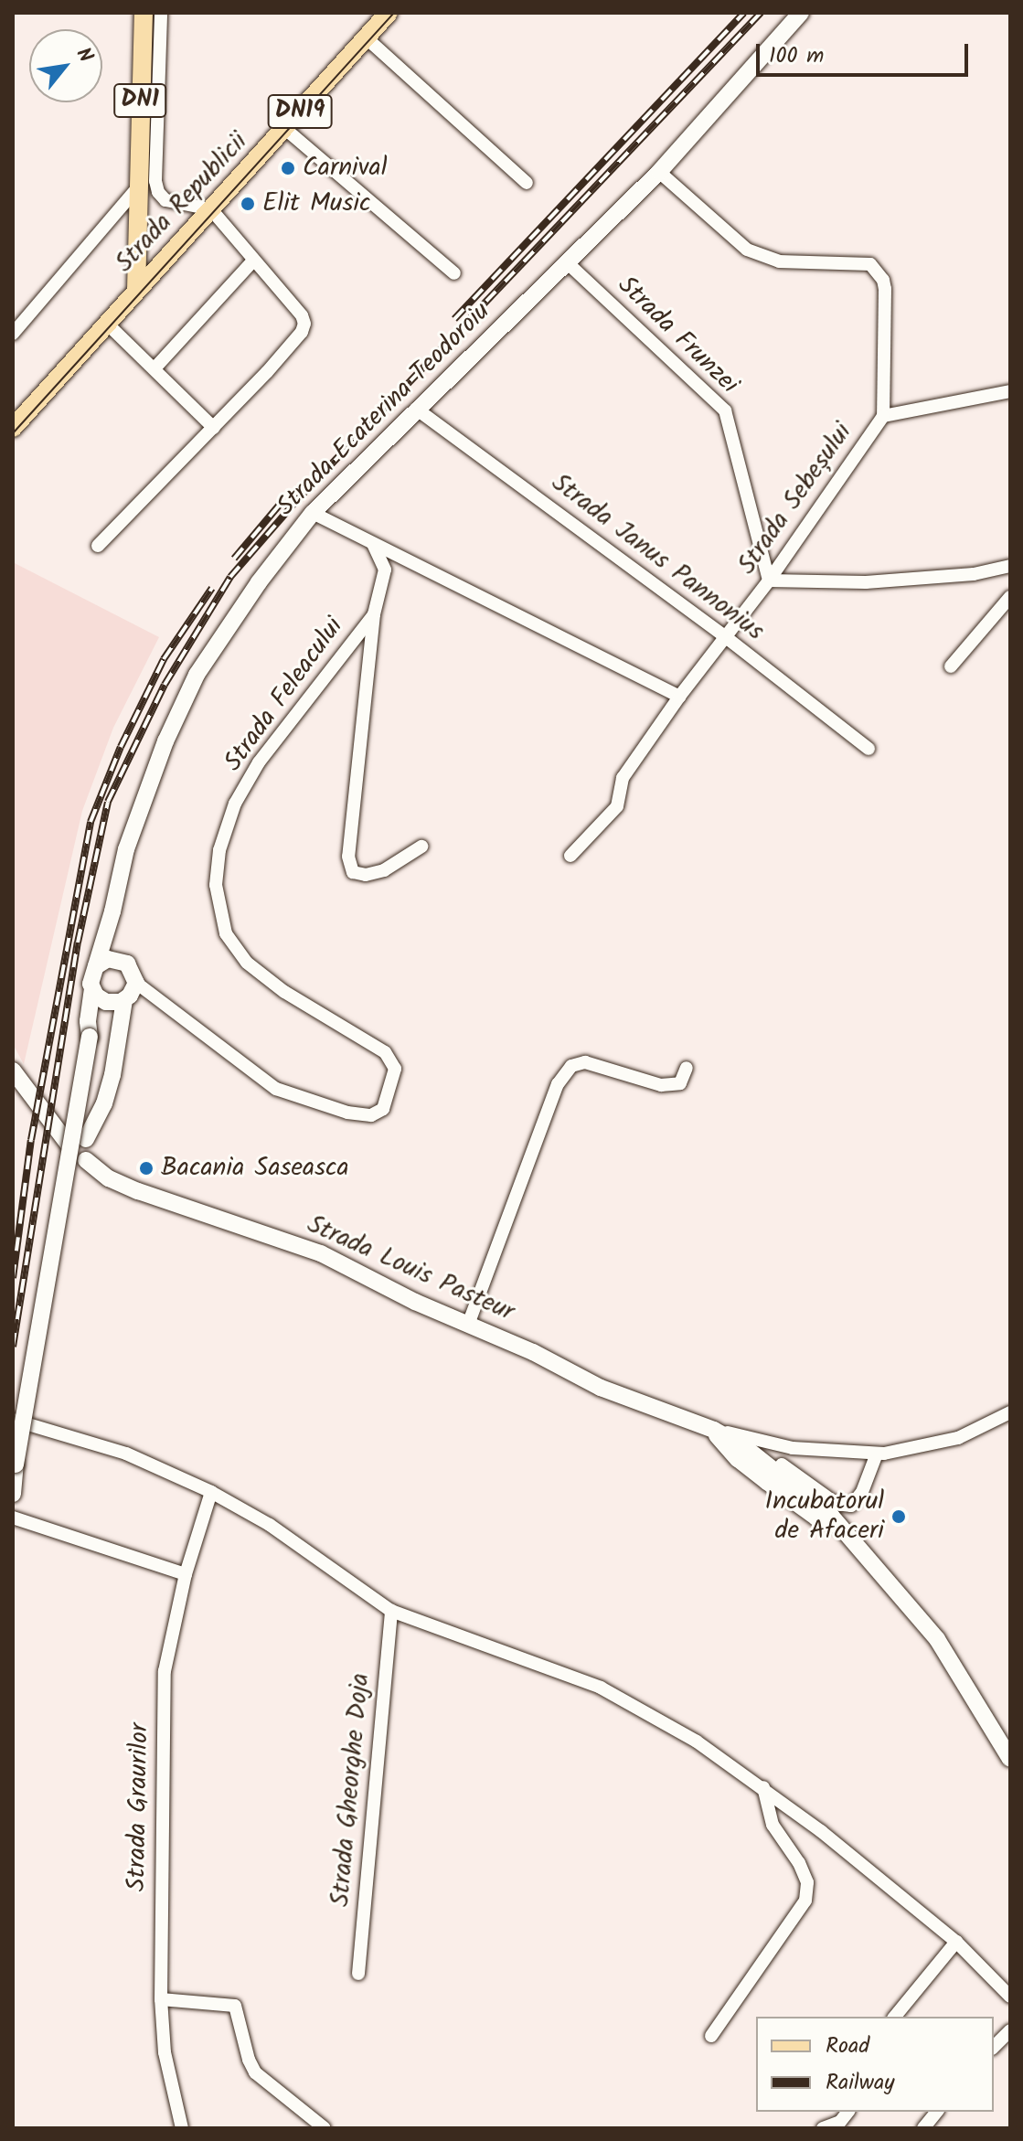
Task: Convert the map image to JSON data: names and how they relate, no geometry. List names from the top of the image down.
{
  "streets": {
    "main road": [
      "DN1",
      "DN19",
      "Strada Republicii",
      "Strada Ecaterina Teodoroiu",
      "Strada Louis Pasteur"
    ],
    "street": [
      "Strada Frunzei",
      "Strada Sebeșului",
      "Strada Janus Pannonius",
      "Strada Feleacului",
      "Strada Gheorghe Doja",
      "Strada Graurilor"
    ]
  },
  "crossings": [
    ["DN1", "Strada Republicii"],
    ["Strada Frunzei", "Strada Ecaterina Teodoroiu"],
    ["Strada Frunzei", "Strada Sebeșului"],
    ["Strada Ecaterina Teodoroiu", "Strada Janus Pannonius"],
    ["Strada Ecaterina Teodoroiu", "Strada Feleacului"],
    ["Strada Sebeșului", "Strada Janus Pannonius"]
  ],
  "places": [
    "Carnival",
    "Elit Music",
    "Bacania Saseasca",
    "Incubatorul de Afaceri"
  ],
  "legend": ["Road", "Railway"],
  "scale_bar": "100 m",
  "north": "top right"
}
